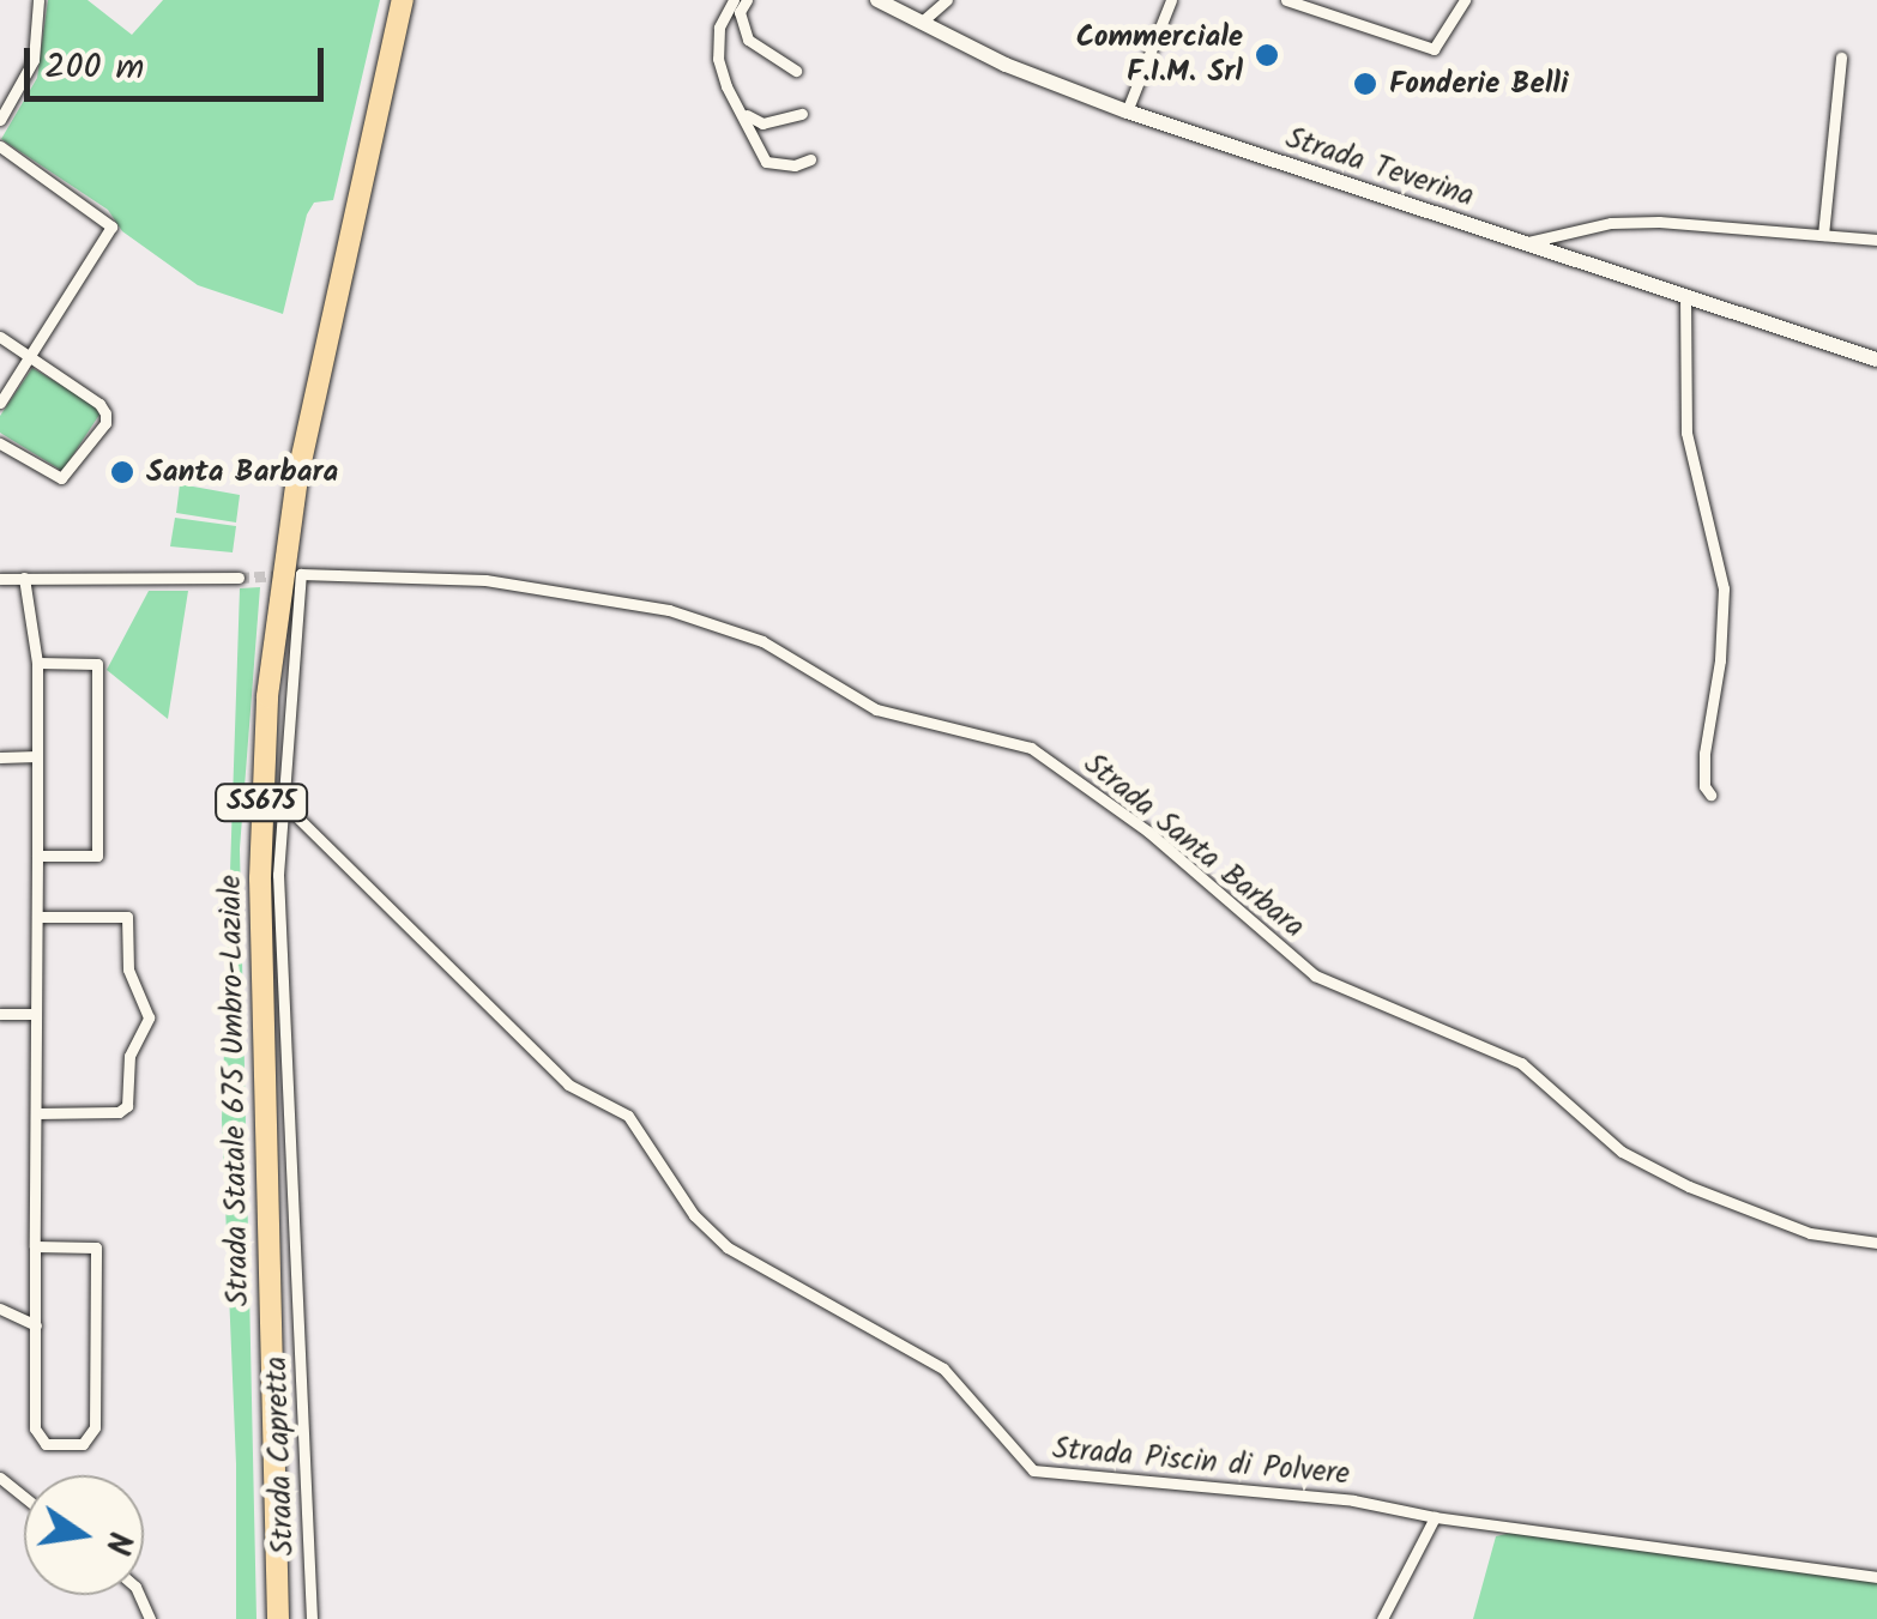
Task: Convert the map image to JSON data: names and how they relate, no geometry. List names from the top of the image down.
{
  "streets": {
    "highway": ["SS675", "Strada Statale 675 Umbro-Laziale"],
    "main road": ["Strada Teverina"],
    "street": ["Strada Santa Barbara", "Strada Capretta", "Strada Piscin di Polvere"]
  },
  "crossings": [
    ["Strada Santa Barbara", "Strada Capretta"],
    ["Strada Capretta", "Strada Piscin di Polvere"]
  ],
  "places": ["Commerciale F.I.M. Srl", "Fonderie Belli", "Santa Barbara"],
  "scale_bar": "200 m",
  "north": "right"
}
